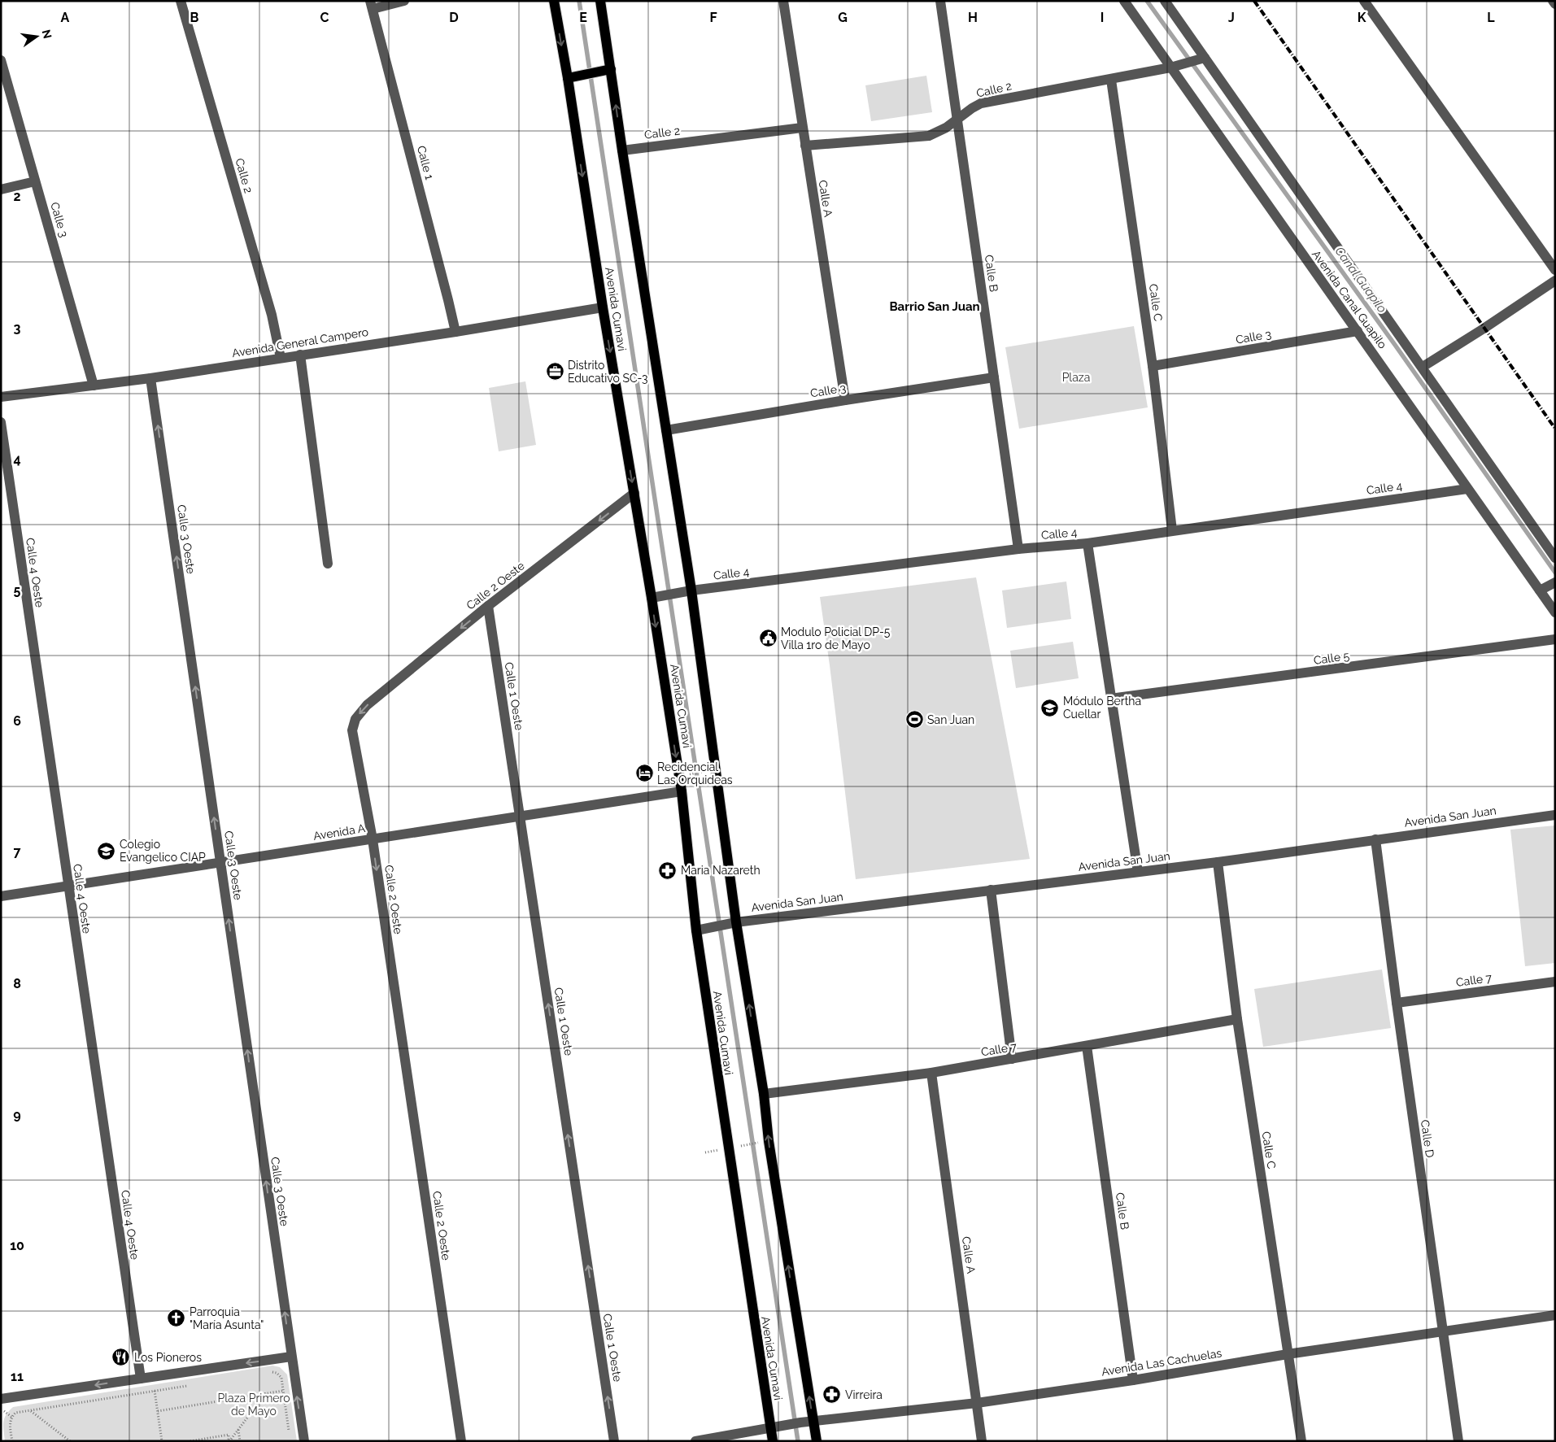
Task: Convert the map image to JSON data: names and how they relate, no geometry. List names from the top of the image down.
{
  "streets": {
    "main road": ["Avenida Cumavi"],
    "street": [
      "Calle 2",
      "Calle 1",
      "Calle A",
      "Calle 3",
      "Calle B",
      "Avenida Canal Guapilo",
      "Calle C",
      "Avenida General Campero",
      "Calle 4",
      "Calle 3 Oeste",
      "Calle 4 Oeste",
      "Calle 2 Oeste",
      "Calle 5",
      "Calle 1 Oeste",
      "Avenida San Juan",
      "Avenida A",
      "Calle 7",
      "Calle D",
      "Avenida Las Cachuelas"
    ]
  },
  "crossings": [
    ["Calle 2", "Calle A"],
    ["Calle 2", "Calle B"],
    ["Calle 2", "Avenida Canal Guapilo"],
    ["Calle 2", "Calle C"],
    ["Calle 2", "Avenida General Campero"],
    ["Calle 1", "Avenida General Campero"],
    ["Calle A", "Calle 3"],
    ["Calle A", "Calle 7"],
    ["Calle A", "Avenida Las Cachuelas"],
    ["Calle 3", "Calle B"],
    ["Calle 3", "Avenida Canal Guapilo"],
    ["Calle 3", "Calle C"],
    ["Calle 3", "Avenida General Campero"],
    ["Calle B", "Calle 4"],
    ["Calle B", "Calle 7"],
    ["Calle B", "Avenida Las Cachuelas"],
    ["Avenida Canal Guapilo", "Calle 4"],
    ["Calle C", "Calle 4"],
    ["Calle C", "Avenida San Juan"],
    ["Calle C", "Calle 7"],
    ["Calle C", "Avenida Las Cachuelas"],
    ["Avenida Cumavi", "Avenida General Campero"],
    ["Avenida Cumavi", "Calle 4"],
    ["Avenida Cumavi", "Calle 2 Oeste"],
    ["Avenida Cumavi", "Avenida San Juan"],
    ["Avenida Cumavi", "Avenida A"],
    ["Avenida Cumavi", "Avenida Las Cachuelas"],
    ["Avenida General Campero", "Calle 3 Oeste"],
    ["Calle 3 Oeste", "Avenida A"],
    ["Calle 4 Oeste", "Avenida A"],
    ["Calle 2 Oeste", "Calle 1 Oeste"],
    ["Calle 2 Oeste", "Avenida A"],
    ["Calle 1 Oeste", "Avenida A"],
    ["Avenida San Juan", "Calle D"],
    ["Calle 7", "Calle D"],
    ["Calle D", "Avenida Las Cachuelas"]
  ],
  "one_way": ["Calle 3 Oeste", "Calle 2 Oeste", "Calle 1 Oeste"],
  "districts": ["Barrio San Juan"],
  "water": ["Canal Guapilo"],
  "parks": ["Plaza", "Plaza Primero de Mayo"],
  "places": {
    "office": ["Distrito Educativo SC-3"],
    "public building": ["Modulo Policial DP-5 Villa 1ro de Mayo"],
    "school or university": ["Módulo Bertha Cuellar", "Colegio Evangelico CIAP"],
    "sports": ["San Juan"],
    "hotel": ["Recidencial Las Orquideas"],
    "pharmacy": ["Maria Nazareth", "Virreira"],
    "church": ["Parroquia \"María Asunta\""],
    "restaurant": ["Los Pioneros"]
  },
  "north": "right",
  "grid": {
    "columns": [
      "A",
      "B",
      "C",
      "D",
      "E",
      "F",
      "G",
      "H",
      "I",
      "J",
      "K",
      "L"
    ],
    "rows": [
      "2",
      "3",
      "4",
      "5",
      "6",
      "7",
      "8",
      "9",
      "10",
      "11"
    ]
  }
}
